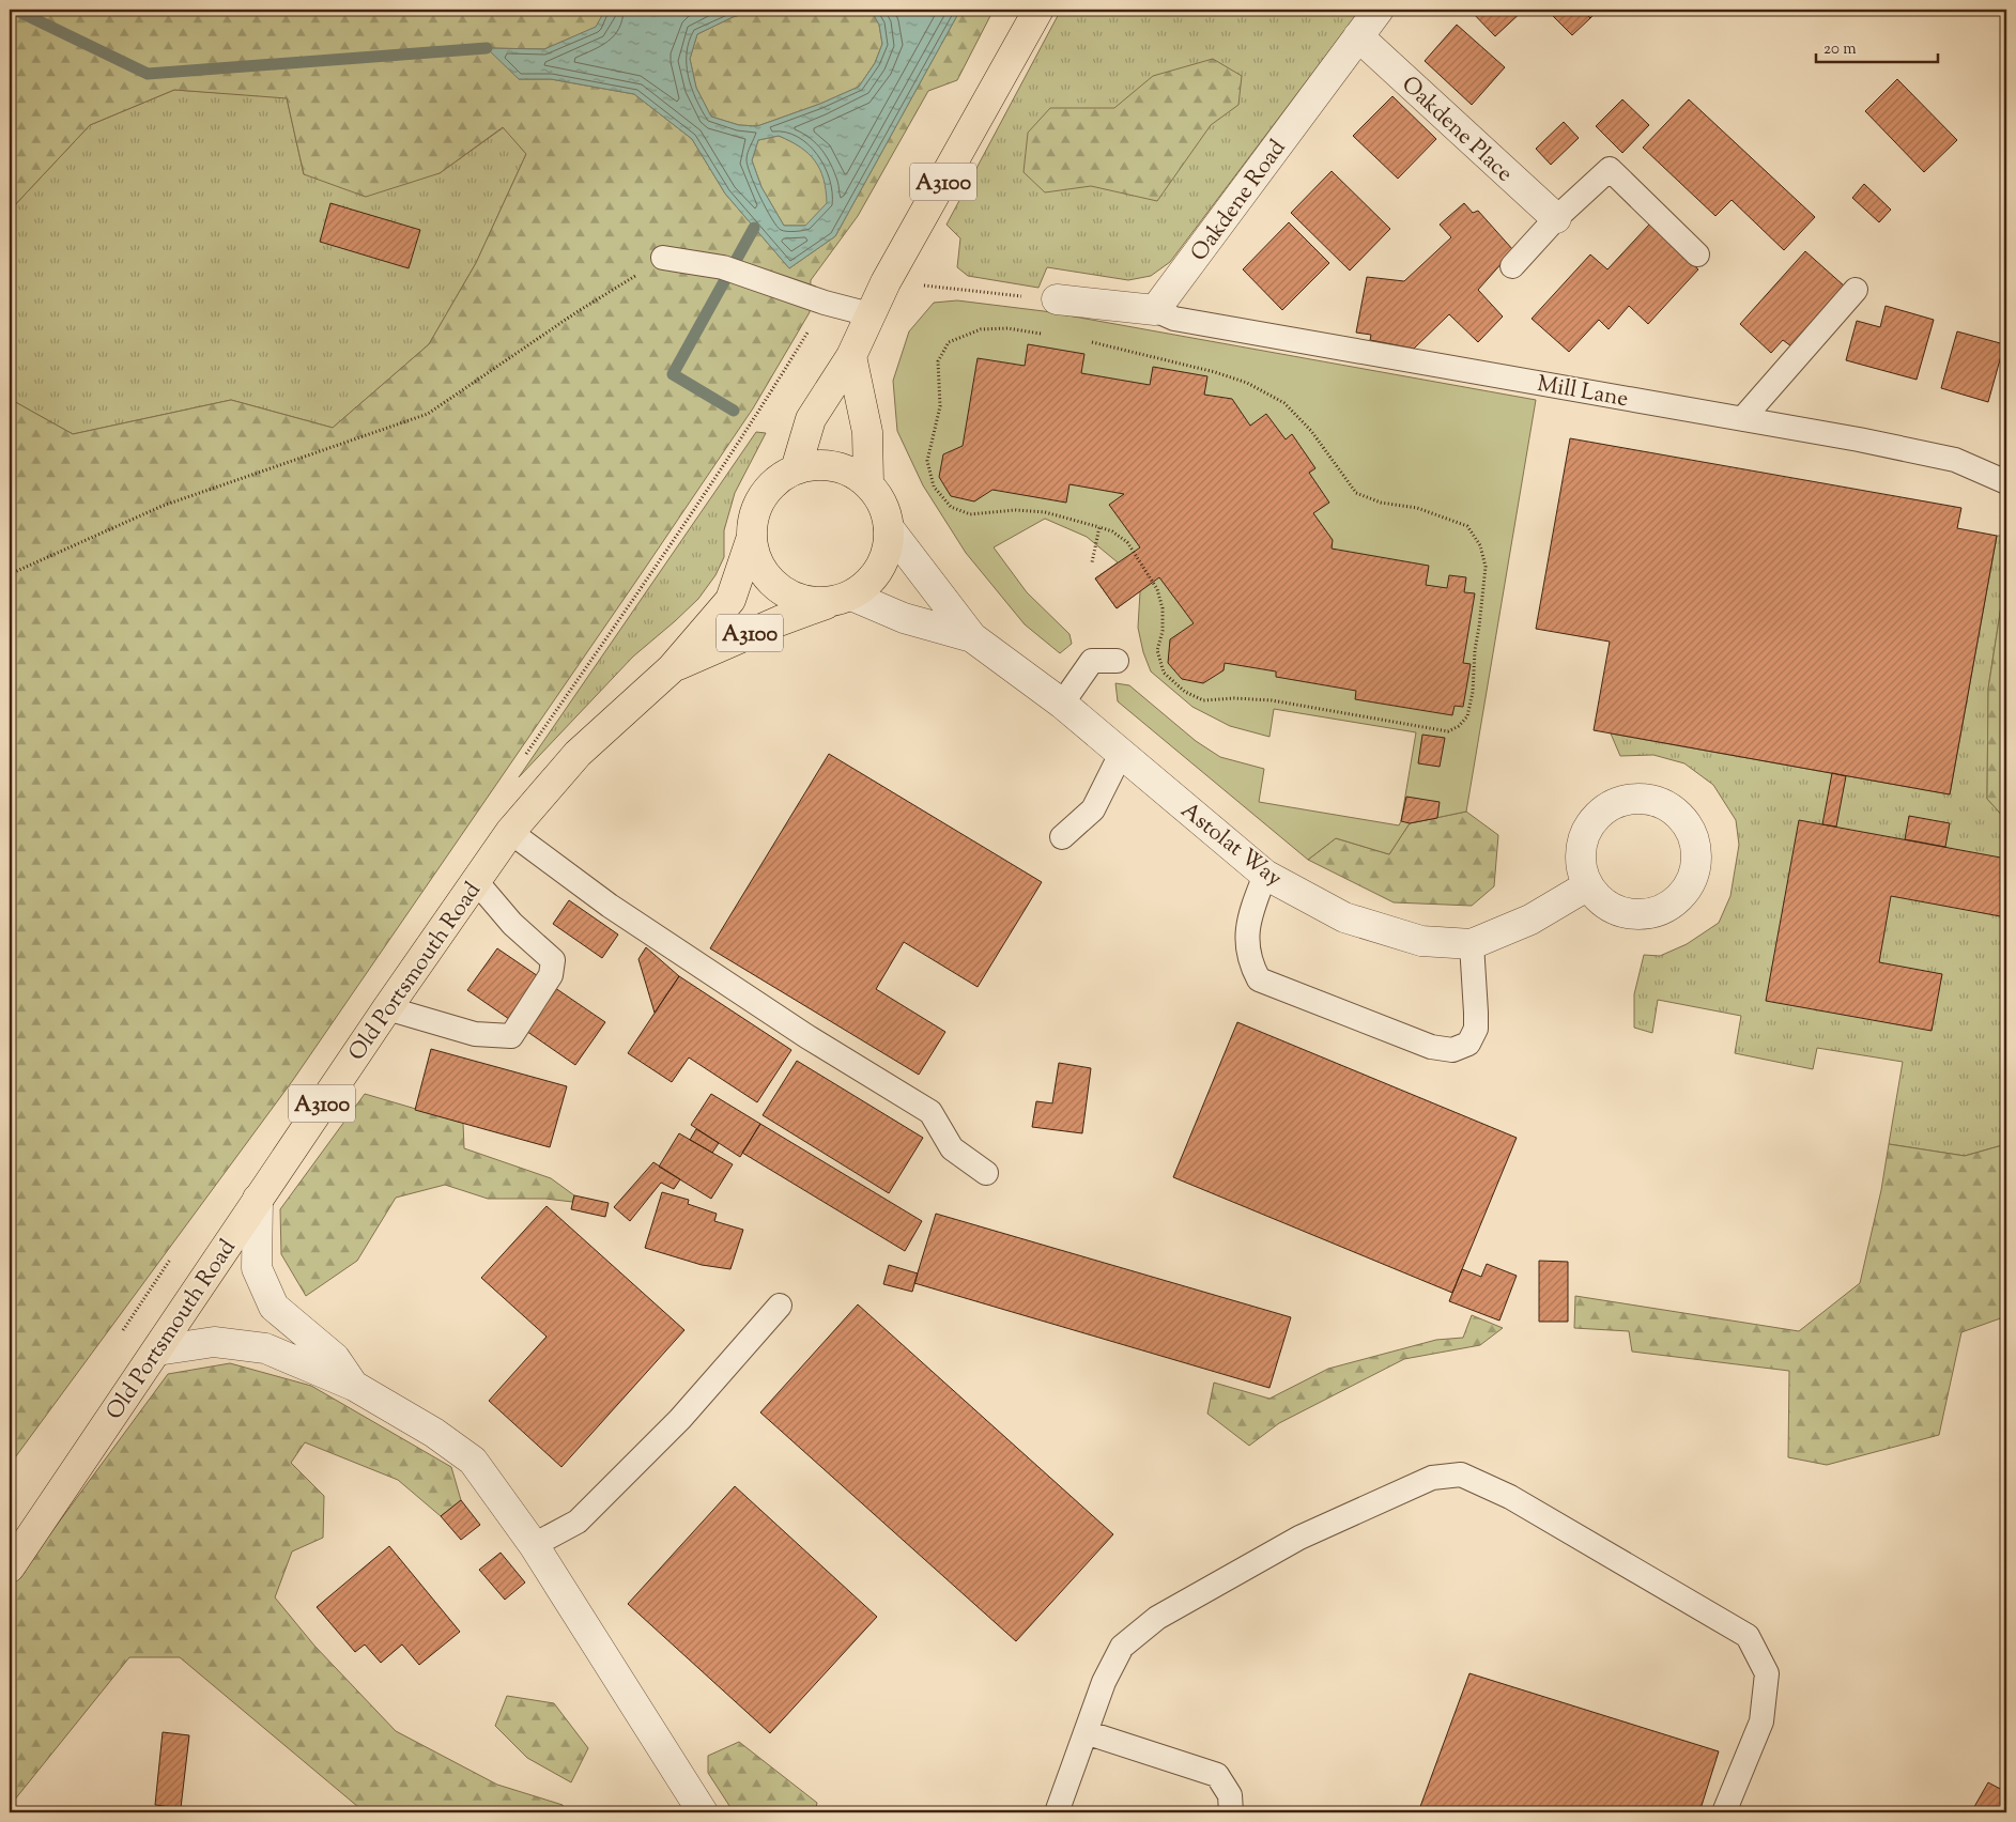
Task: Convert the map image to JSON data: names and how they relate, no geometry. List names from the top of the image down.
{
  "streets": {
    "main road": ["A3100", "Old Portsmouth Road"],
    "street": ["Oakdene Place", "Oakdene Road", "Astolat Way"],
    "lane": ["Mill Lane"]
  },
  "crossings": [
    ["Oakdene Place", "Oakdene Road"],
    ["A3100", "Astolat Way"],
    ["A3100", "Old Portsmouth Road"],
    ["Oakdene Road", "Mill Lane"],
    ["Astolat Way", "Old Portsmouth Road"]
  ],
  "scale_bar": "20 m"
}
